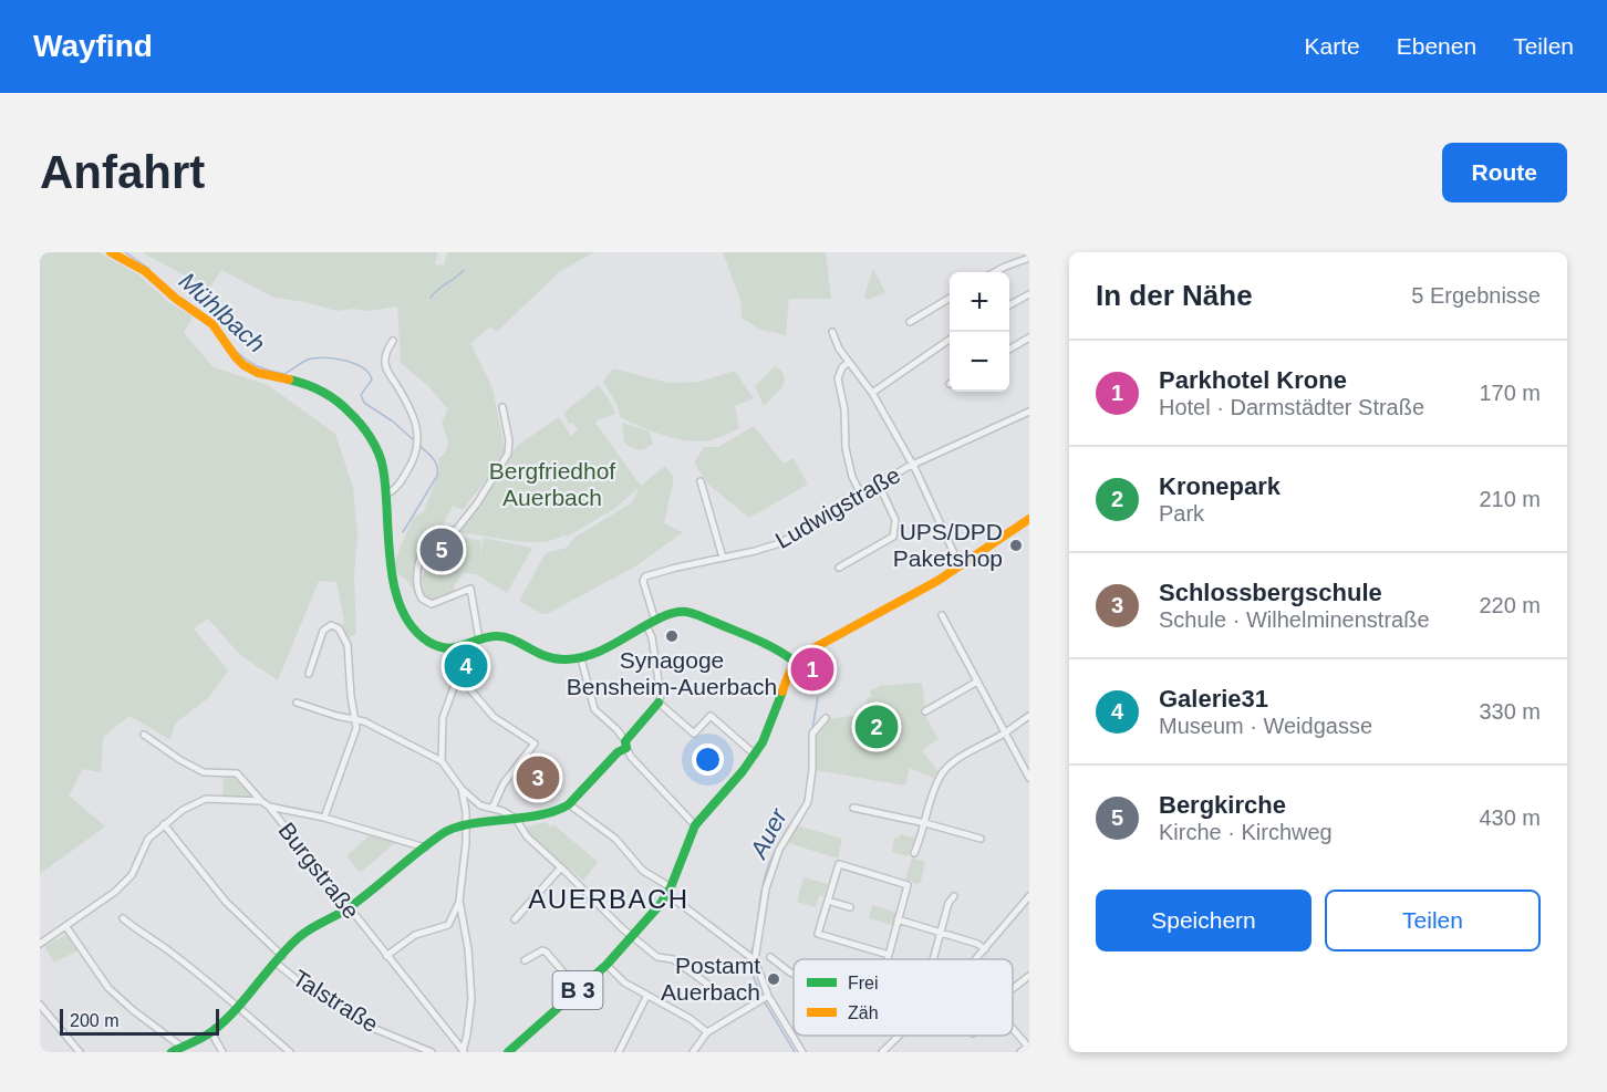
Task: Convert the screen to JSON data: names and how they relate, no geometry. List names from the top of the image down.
{
  "streets": {
    "main road": ["B 3"],
    "street": ["Ludwigstraße", "Burgstraße", "Talstraße"]
  },
  "districts": ["AUERBACH"],
  "water": ["Mühlbach", "Auer"],
  "parks": ["Bergfriedhof Auerbach"],
  "places": ["UPS/DPD Paketshop", "Synagoge Bensheim-Auerbach", "Postamt Auerbach"],
  "legend": ["Frei", "Zäh"],
  "scale_bar": "200 m",
  "page": {
    "header": "Wayfind",
    "nav": ["Karte", "Ebenen", "Teilen"],
    "buttons": [
      "Route",
      ["Speichern", "Teilen"]
    ],
    "title": "Anfahrt",
    "heading": ["In der Nähe", "5 Ergebnisse"],
    "map_buttons": ["+", "−"],
    "list": [
      {
        "mark": "1",
        "name": "Parkhotel Krone",
        "note": "Hotel · Darmstädter Straße",
        "value": "170 m"
      },
      {
        "mark": "2",
        "name": "Kronepark",
        "note": "Park",
        "value": "210 m"
      },
      {
        "mark": "3",
        "name": "Schlossbergschule",
        "note": "Schule · Wilhelminenstraße",
        "value": "220 m"
      },
      {
        "mark": "4",
        "name": "Galerie31",
        "note": "Museum · Weidgasse",
        "value": "330 m"
      },
      {
        "mark": "5",
        "name": "Bergkirche",
        "note": "Kirche · Kirchweg",
        "value": "430 m"
      }
    ],
    "pins": [
      "5",
      "4",
      "1",
      "2",
      "3"
    ],
    "scale": "200 m"
  }
}
